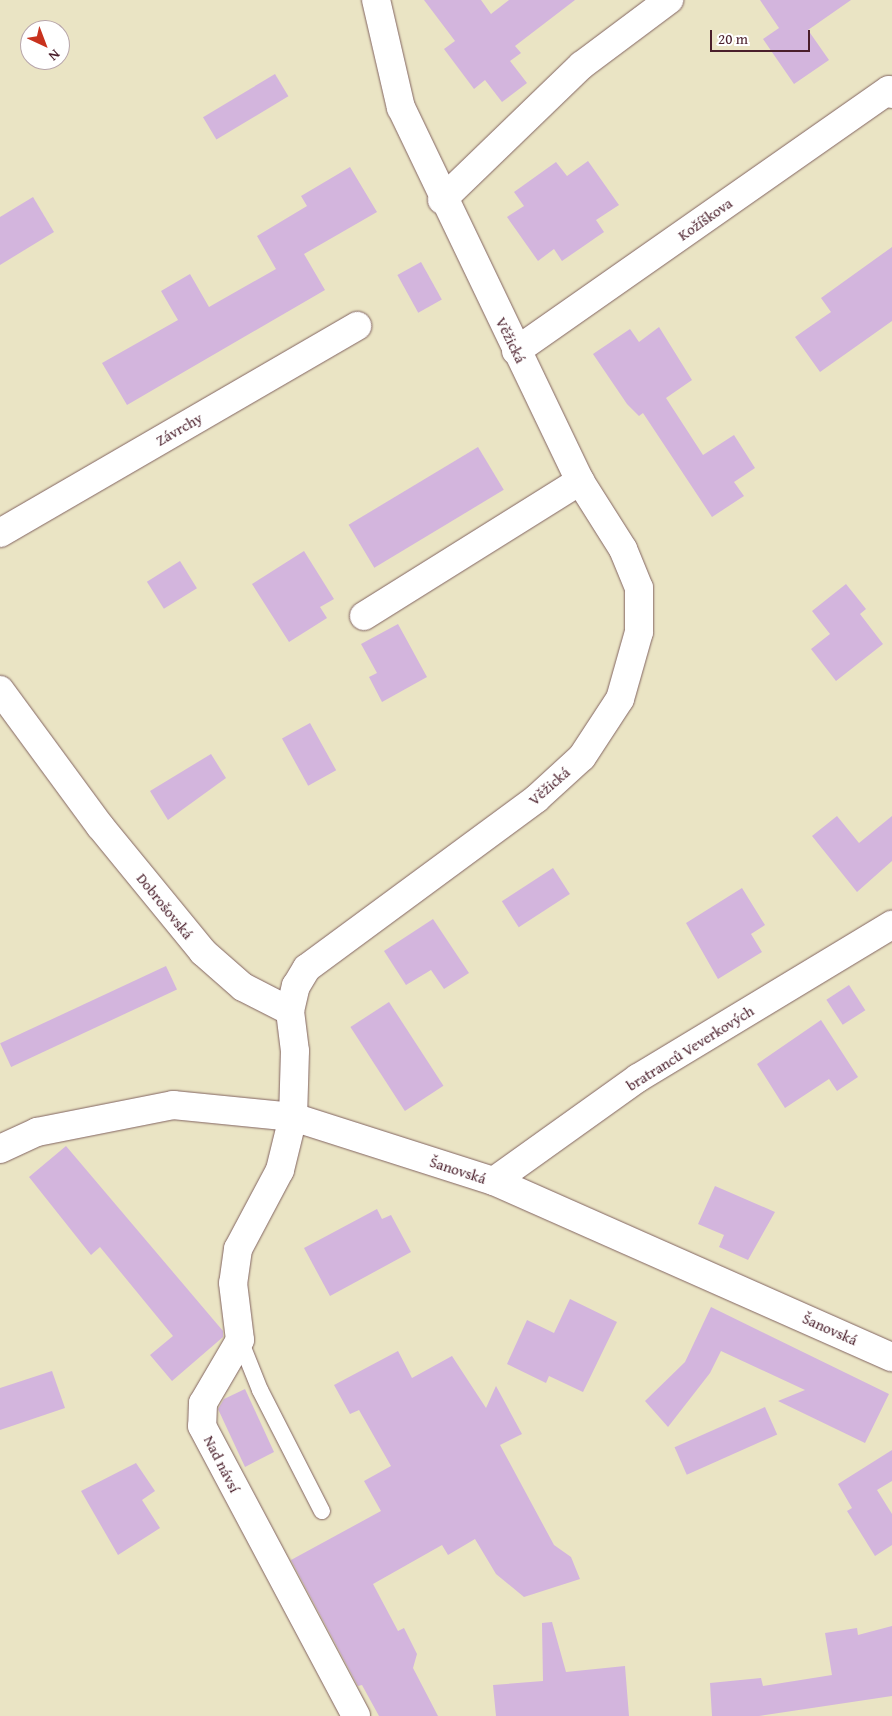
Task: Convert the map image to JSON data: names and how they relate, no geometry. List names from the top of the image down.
{
  "streets": {
    "street": [
      "Kožíškova",
      "Věžická",
      "Závrchy",
      "Dobrošovská",
      "bratranců Veverkových",
      "Šanovská",
      "Nad návsí"
    ]
  },
  "crossings": [
    ["Kožíškova", "Věžická"],
    ["Věžická", "Dobrošovská"],
    ["bratranců Veverkových", "Šanovská"]
  ],
  "scale_bar": "20 m",
  "north": "bottom right"
}
